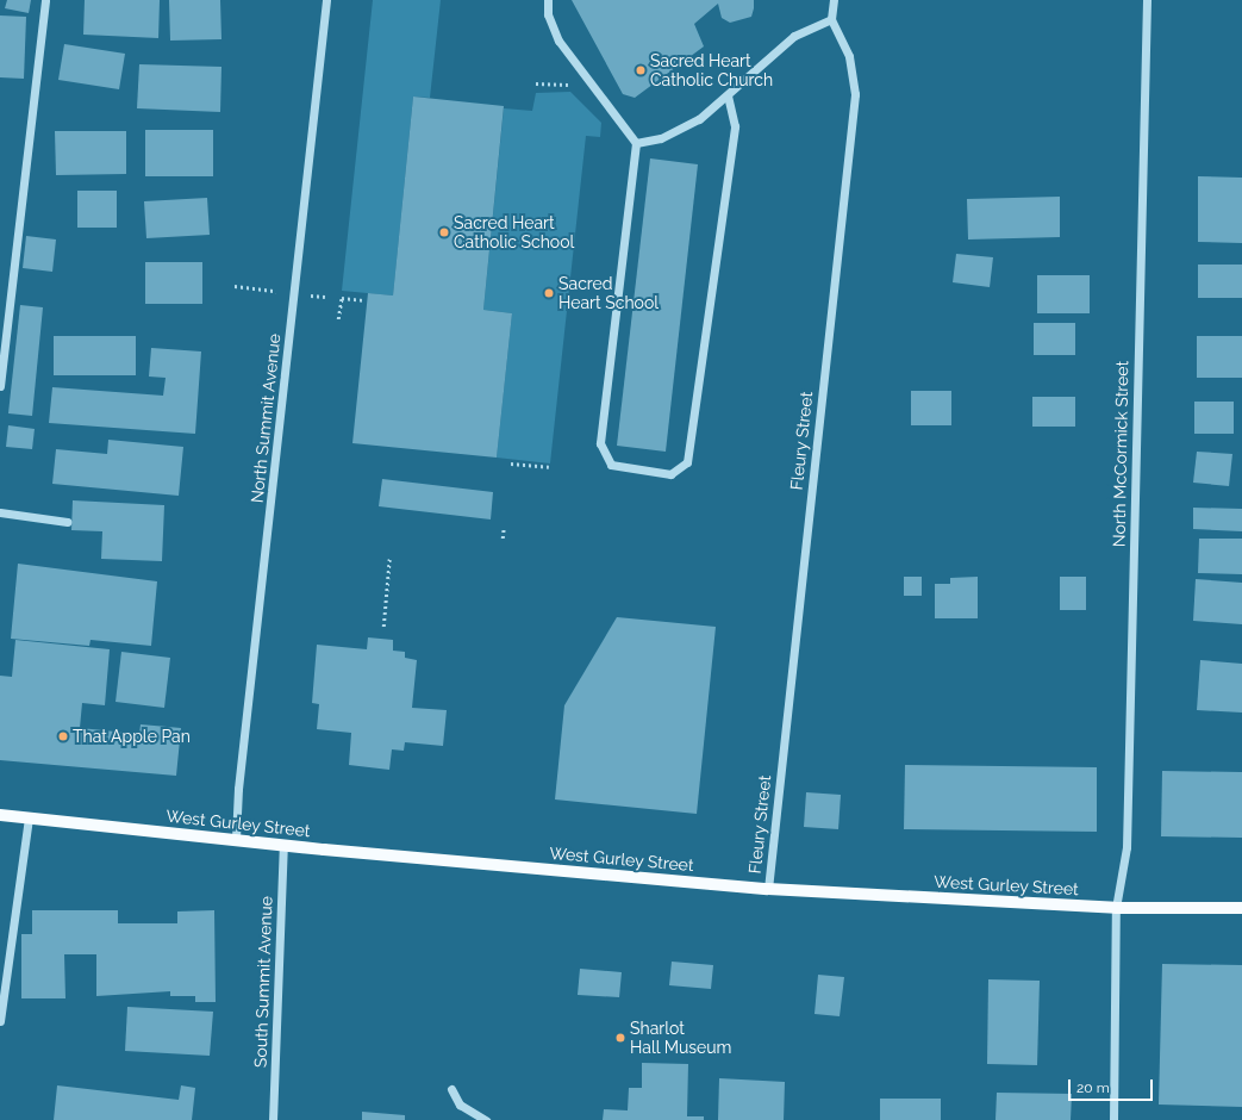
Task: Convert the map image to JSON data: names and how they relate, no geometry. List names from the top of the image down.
{
  "streets": {
    "main road": ["West Gurley Street"],
    "street": [
      "North Summit Avenue",
      "Fleury Street",
      "North McCormick Street",
      "South Summit Avenue"
    ]
  },
  "crossings": [
    ["North Summit Avenue", "West Gurley Street"],
    ["Fleury Street", "West Gurley Street"],
    ["North McCormick Street", "West Gurley Street"],
    ["West Gurley Street", "South Summit Avenue"]
  ],
  "places": [
    "Sacred Heart Catholic Church",
    "Sacred Heart Catholic School",
    "Sacred Heart School",
    "That Apple Pan",
    "Sharlot Hall Museum"
  ],
  "scale_bar": "20 m"
}
